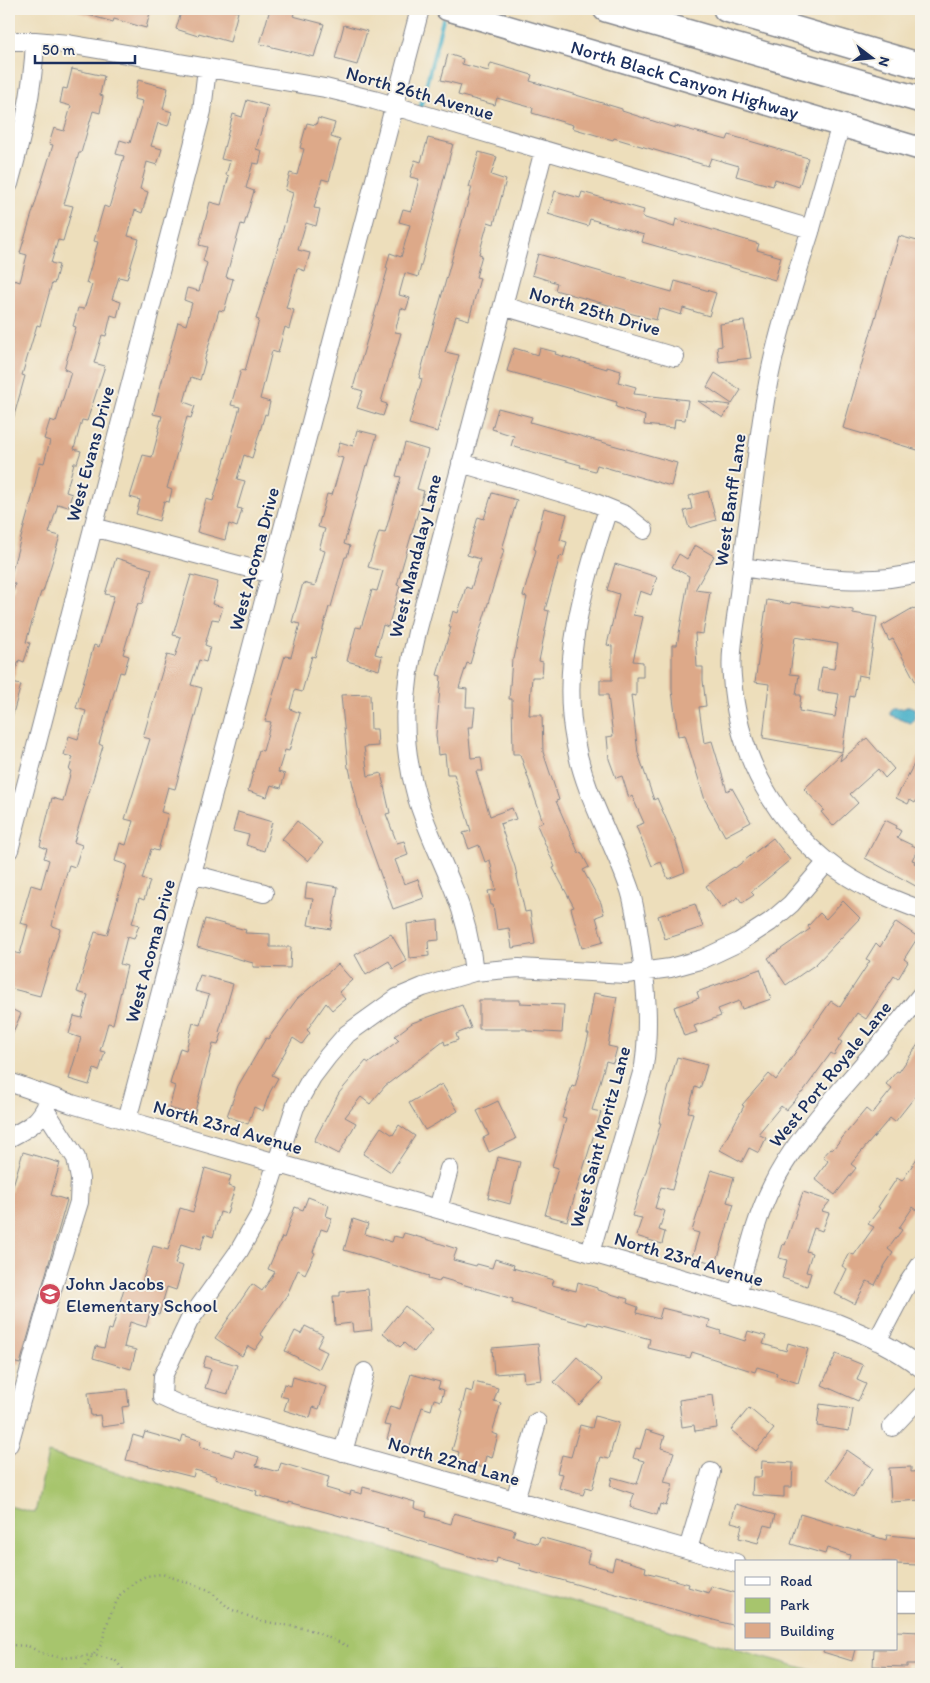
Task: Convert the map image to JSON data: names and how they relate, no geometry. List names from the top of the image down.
{
  "streets": {
    "main road": ["North Black Canyon Highway"],
    "street": [
      "North 26th Avenue",
      "North 25th Drive",
      "West Evans Drive",
      "West Banff Lane",
      "West Mandalay Lane",
      "West Acoma Drive",
      "West Port Royale Lane",
      "North 23rd Avenue",
      "West Saint Moritz Lane",
      "North 22nd Lane"
    ]
  },
  "crossings": [
    ["North Black Canyon Highway", "West Banff Lane"],
    ["North 26th Avenue", "West Evans Drive"],
    ["North 26th Avenue", "West Banff Lane"],
    ["North 26th Avenue", "West Mandalay Lane"],
    ["North 26th Avenue", "West Acoma Drive"],
    ["North 25th Drive", "West Mandalay Lane"],
    ["West Acoma Drive", "North 23rd Avenue"],
    ["West Port Royale Lane", "North 23rd Avenue"],
    ["North 23rd Avenue", "West Saint Moritz Lane"],
    ["North 23rd Avenue", "North 22nd Lane"]
  ],
  "places": {
    "school or university": ["John Jacobs Elementary School"]
  },
  "legend": ["Road", "Park", "Building"],
  "scale_bar": "50 m",
  "north": "right"
}
